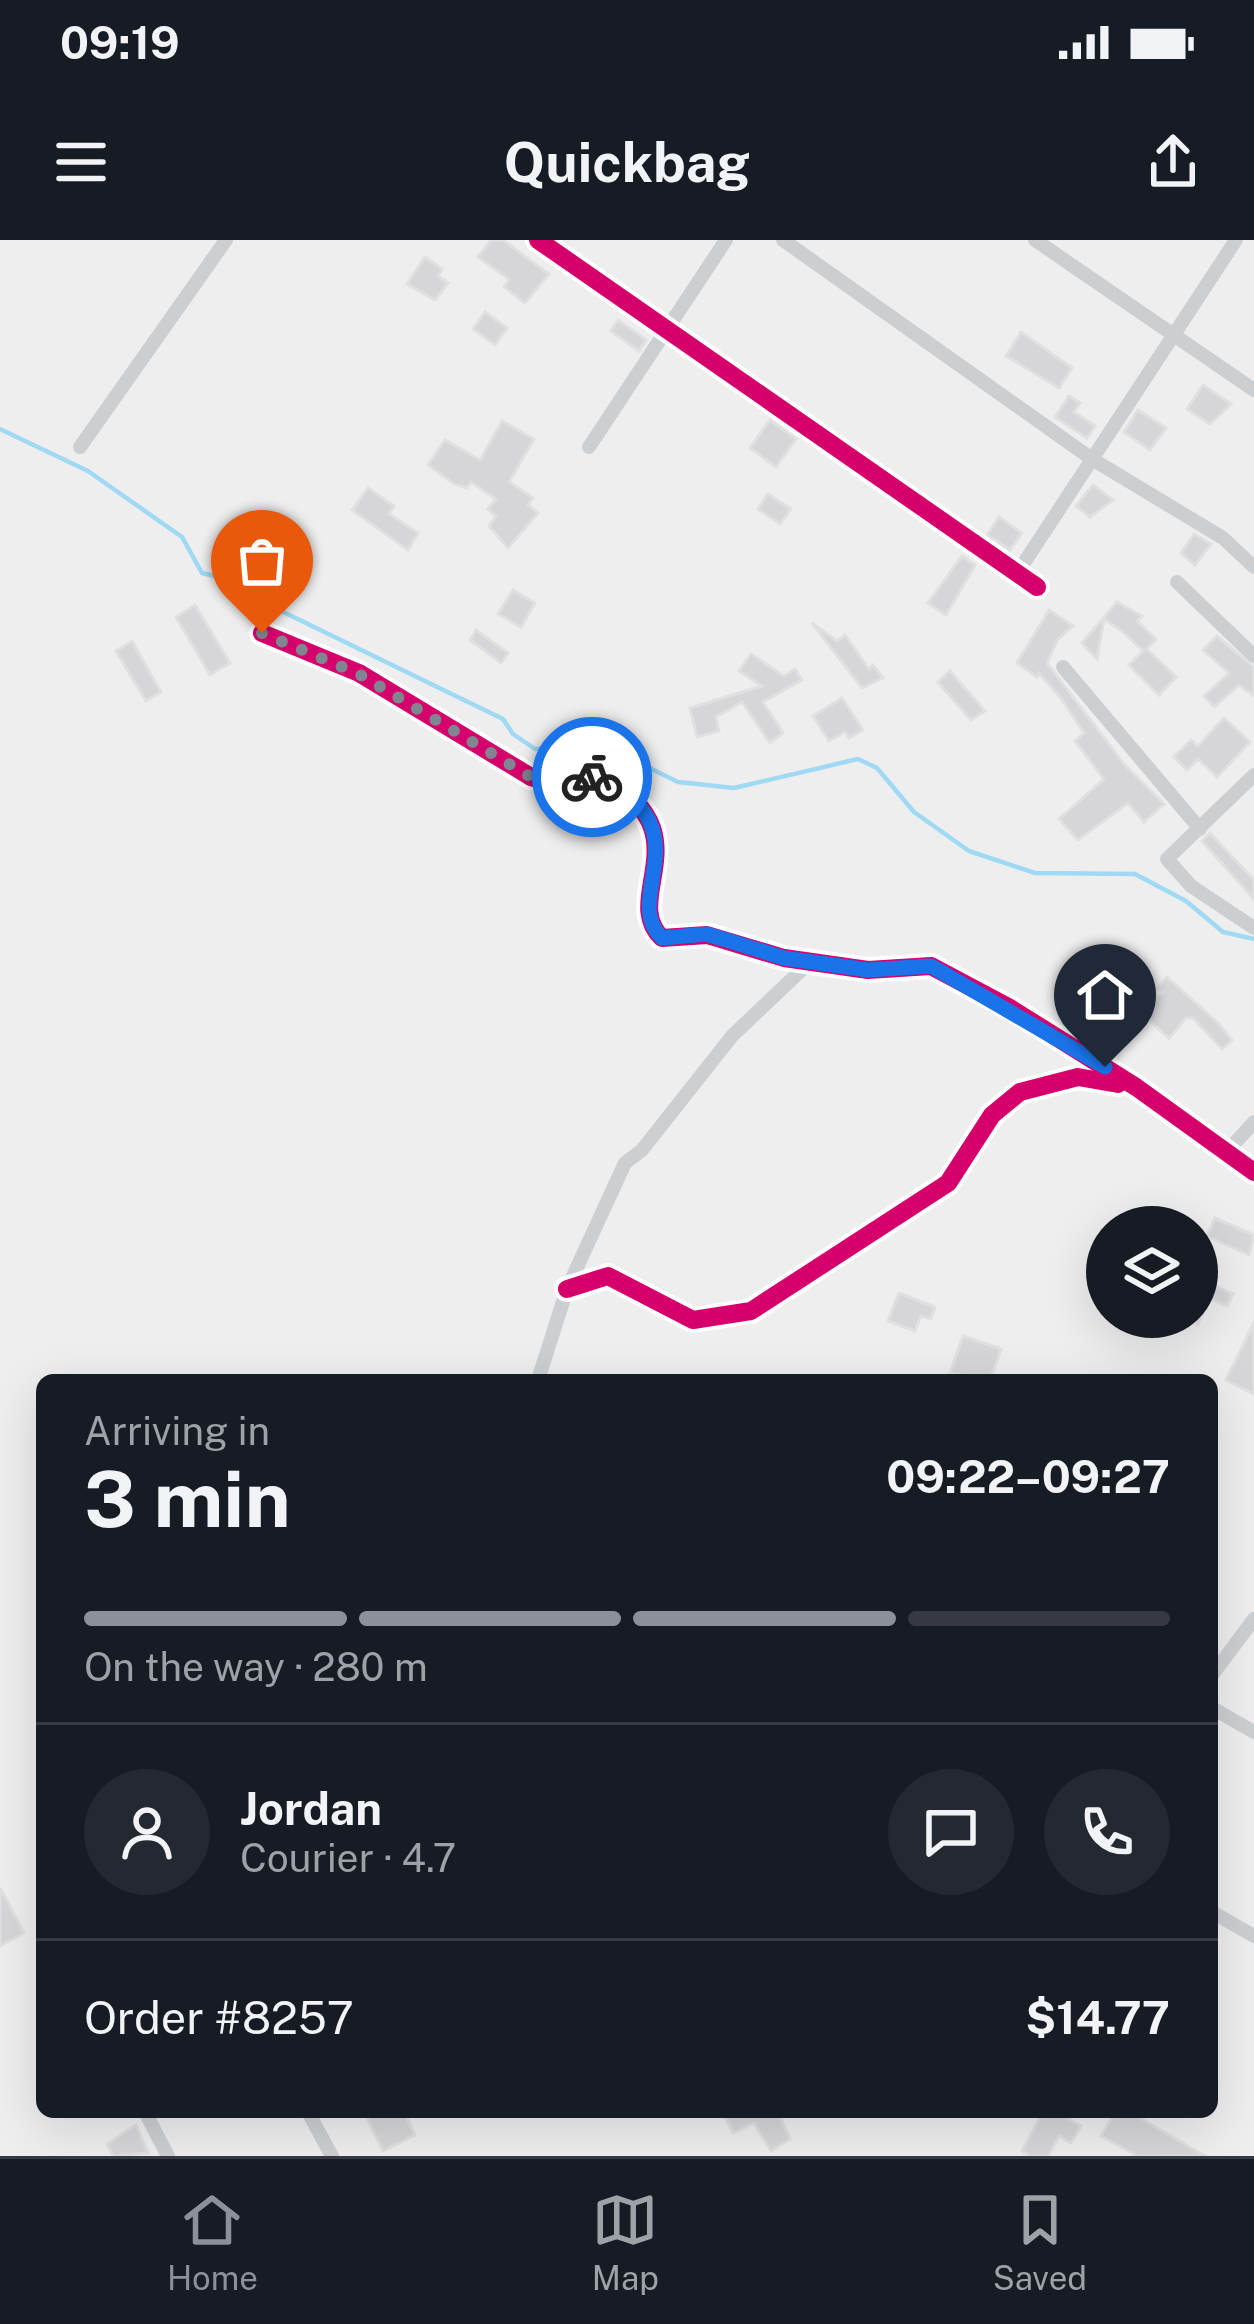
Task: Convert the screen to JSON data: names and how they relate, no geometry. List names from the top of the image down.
{
  "page": {
    "status": "09:19",
    "header": "Quickbag",
    "heading": ["3 min", "Arriving in", "09:22–09:27"],
    "panel": [
      "Jordan",
      "Courier · 4.7",
      "Order #8257",
      "$14.77"
    ],
    "bar": "On the way · 280 m",
    "tabs": ["Home", "Map", "Saved"]
  }
}
